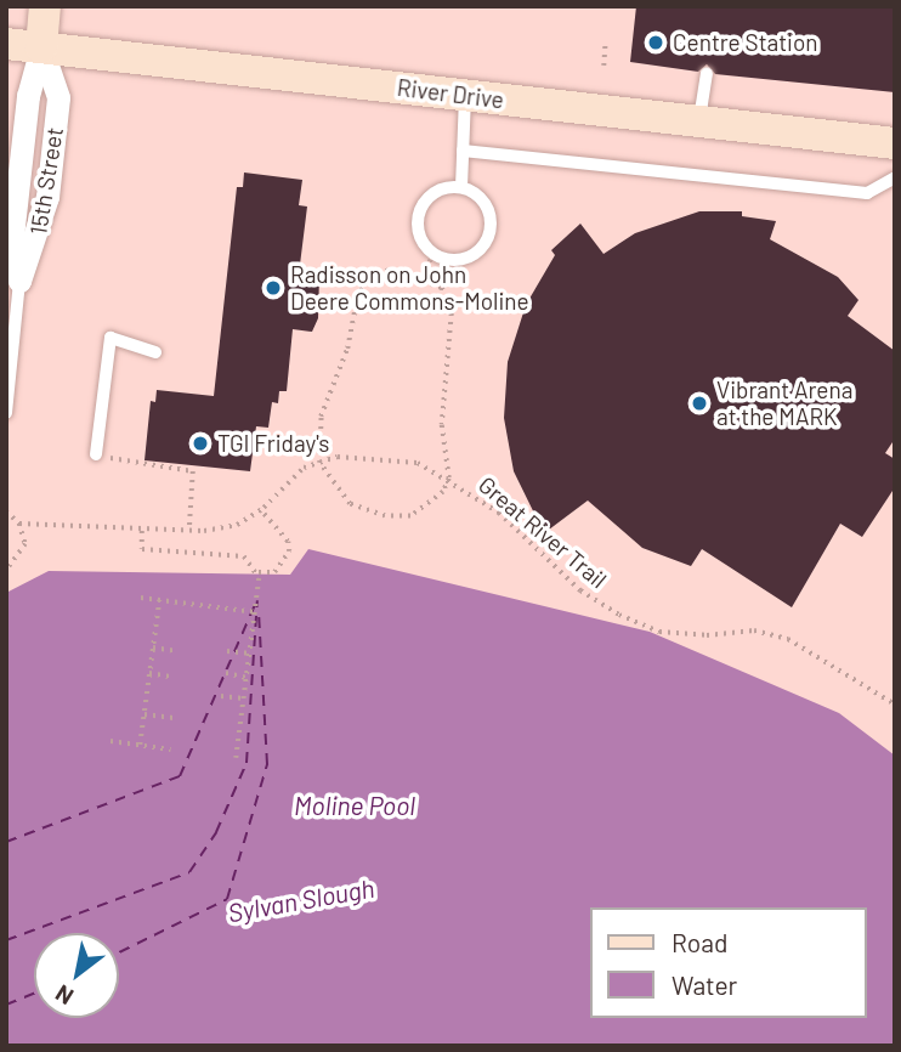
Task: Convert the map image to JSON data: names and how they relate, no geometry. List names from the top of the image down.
{
  "streets": {
    "main road": ["River Drive", "15th Street"],
    "path": ["Great River Trail"]
  },
  "crossings": [
    ["River Drive", "15th Street"]
  ],
  "water": ["Moline Pool", "Sylvan Slough"],
  "places": [
    "Centre Station",
    "Radisson on John Deere Commons-Moline",
    "Vibrant Arena at the MARK",
    "TGI Friday's"
  ],
  "legend": ["Road", "Water"],
  "north": "bottom left"
}
